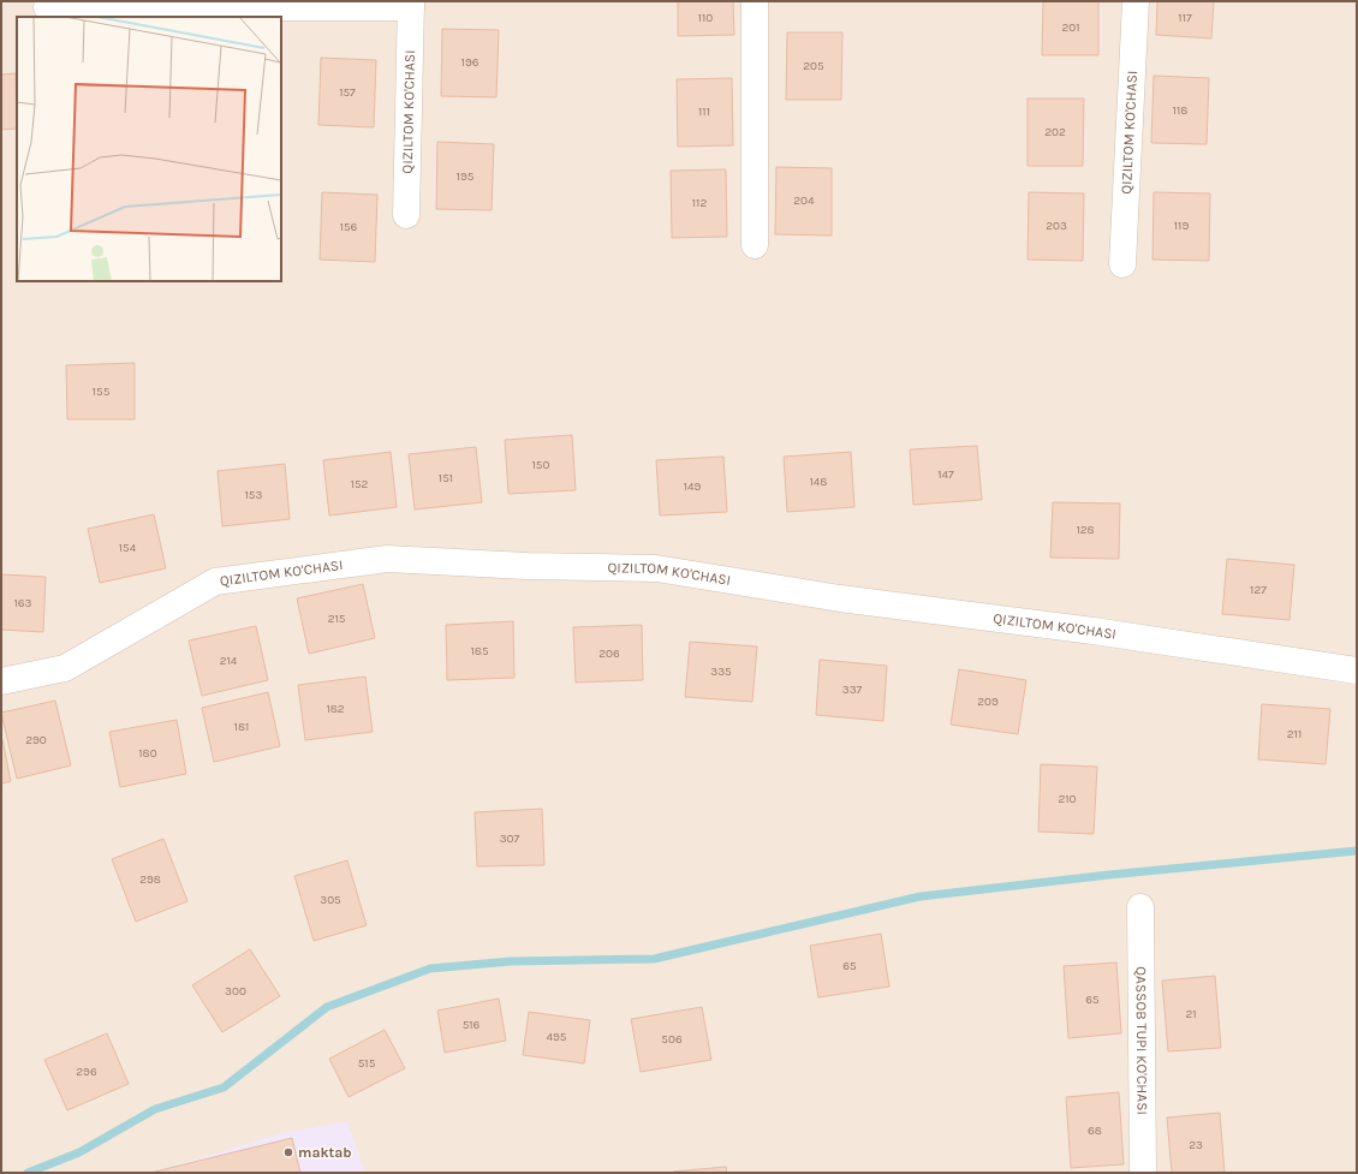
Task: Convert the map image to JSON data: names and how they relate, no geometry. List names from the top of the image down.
{
  "streets": {
    "street": ["QIZILTOM KO'CHASI", "QASSOB TUPI KO'CHASI"]
  },
  "places": ["maktab"],
  "house_numbers": [
    "110",
    "117",
    "201",
    "196",
    "205",
    "157",
    "118",
    "111",
    "202",
    "195",
    "204",
    "112",
    "203",
    "119",
    "156",
    "155",
    "150",
    "147",
    "151",
    "148",
    "152",
    "149",
    "153",
    "128",
    "154",
    "127",
    "163",
    "215",
    "185",
    "206",
    "214",
    "335",
    "337",
    "209",
    "182",
    "181",
    "211",
    "290",
    "180",
    "210",
    "307",
    "298",
    "305",
    "65",
    "300",
    "65",
    "21",
    "516",
    "495",
    "506",
    "515",
    "296",
    "68",
    "23"
  ]
}
